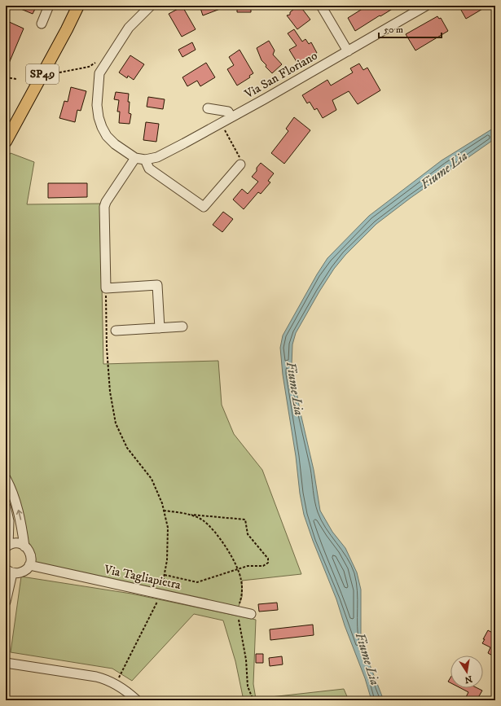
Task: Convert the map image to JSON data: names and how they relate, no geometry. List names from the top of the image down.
{
  "streets": {
    "main road": ["SP49"],
    "street": ["Via San Floriano", "Via Tagliapietra"]
  },
  "water": ["Fiume Lia"],
  "scale_bar": "50 m",
  "north": "bottom"
}
